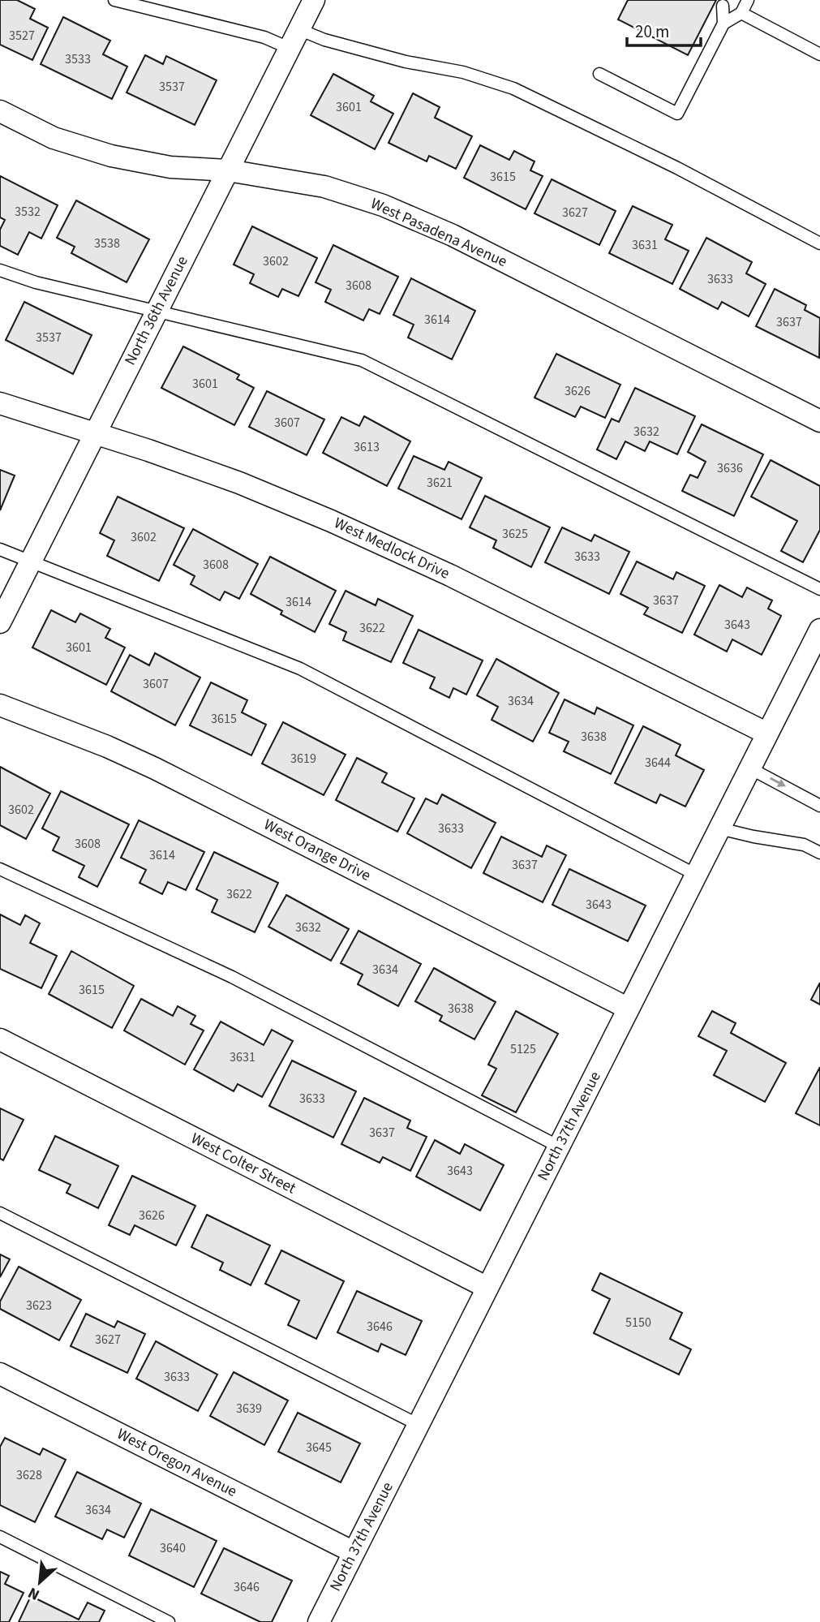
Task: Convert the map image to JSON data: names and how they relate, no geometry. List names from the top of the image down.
{
  "streets": {
    "street": [
      "West Pasadena Avenue",
      "North 36th Avenue",
      "West Medlock Drive",
      "West Orange Drive",
      "North 37th Avenue",
      "West Colter Street",
      "West Oregon Avenue"
    ]
  },
  "crossings": [
    ["West Pasadena Avenue", "North 36th Avenue"],
    ["North 36th Avenue", "West Medlock Drive"],
    ["West Medlock Drive", "North 37th Avenue"],
    ["West Orange Drive", "North 37th Avenue"],
    ["North 37th Avenue", "West Colter Street"],
    ["North 37th Avenue", "West Oregon Avenue"]
  ],
  "house_numbers": [
    "3527",
    "3533",
    "3537",
    "3601",
    "3615",
    "3532",
    "3627",
    "3538",
    "3631",
    "3602",
    "3633",
    "3608",
    "3614",
    "3637",
    "3537",
    "3601",
    "3626",
    "3607",
    "3632",
    "3613",
    "3636",
    "3621",
    "3625",
    "3602",
    "3633",
    "3608",
    "3637",
    "3614",
    "3643",
    "3622",
    "3601",
    "3607",
    "3634",
    "3615",
    "3638",
    "3619",
    "3644",
    "3602",
    "3633",
    "3608",
    "3614",
    "3637",
    "3622",
    "3643",
    "3632",
    "3634",
    "3615",
    "3638",
    "5125",
    "3631",
    "3633",
    "3637",
    "3643",
    "3626",
    "3623",
    "5150",
    "3646",
    "3627",
    "3633",
    "3639",
    "3645",
    "3628",
    "3634",
    "3640",
    "3646"
  ],
  "scale_bar": "20 m",
  "north": "bottom left"
}
